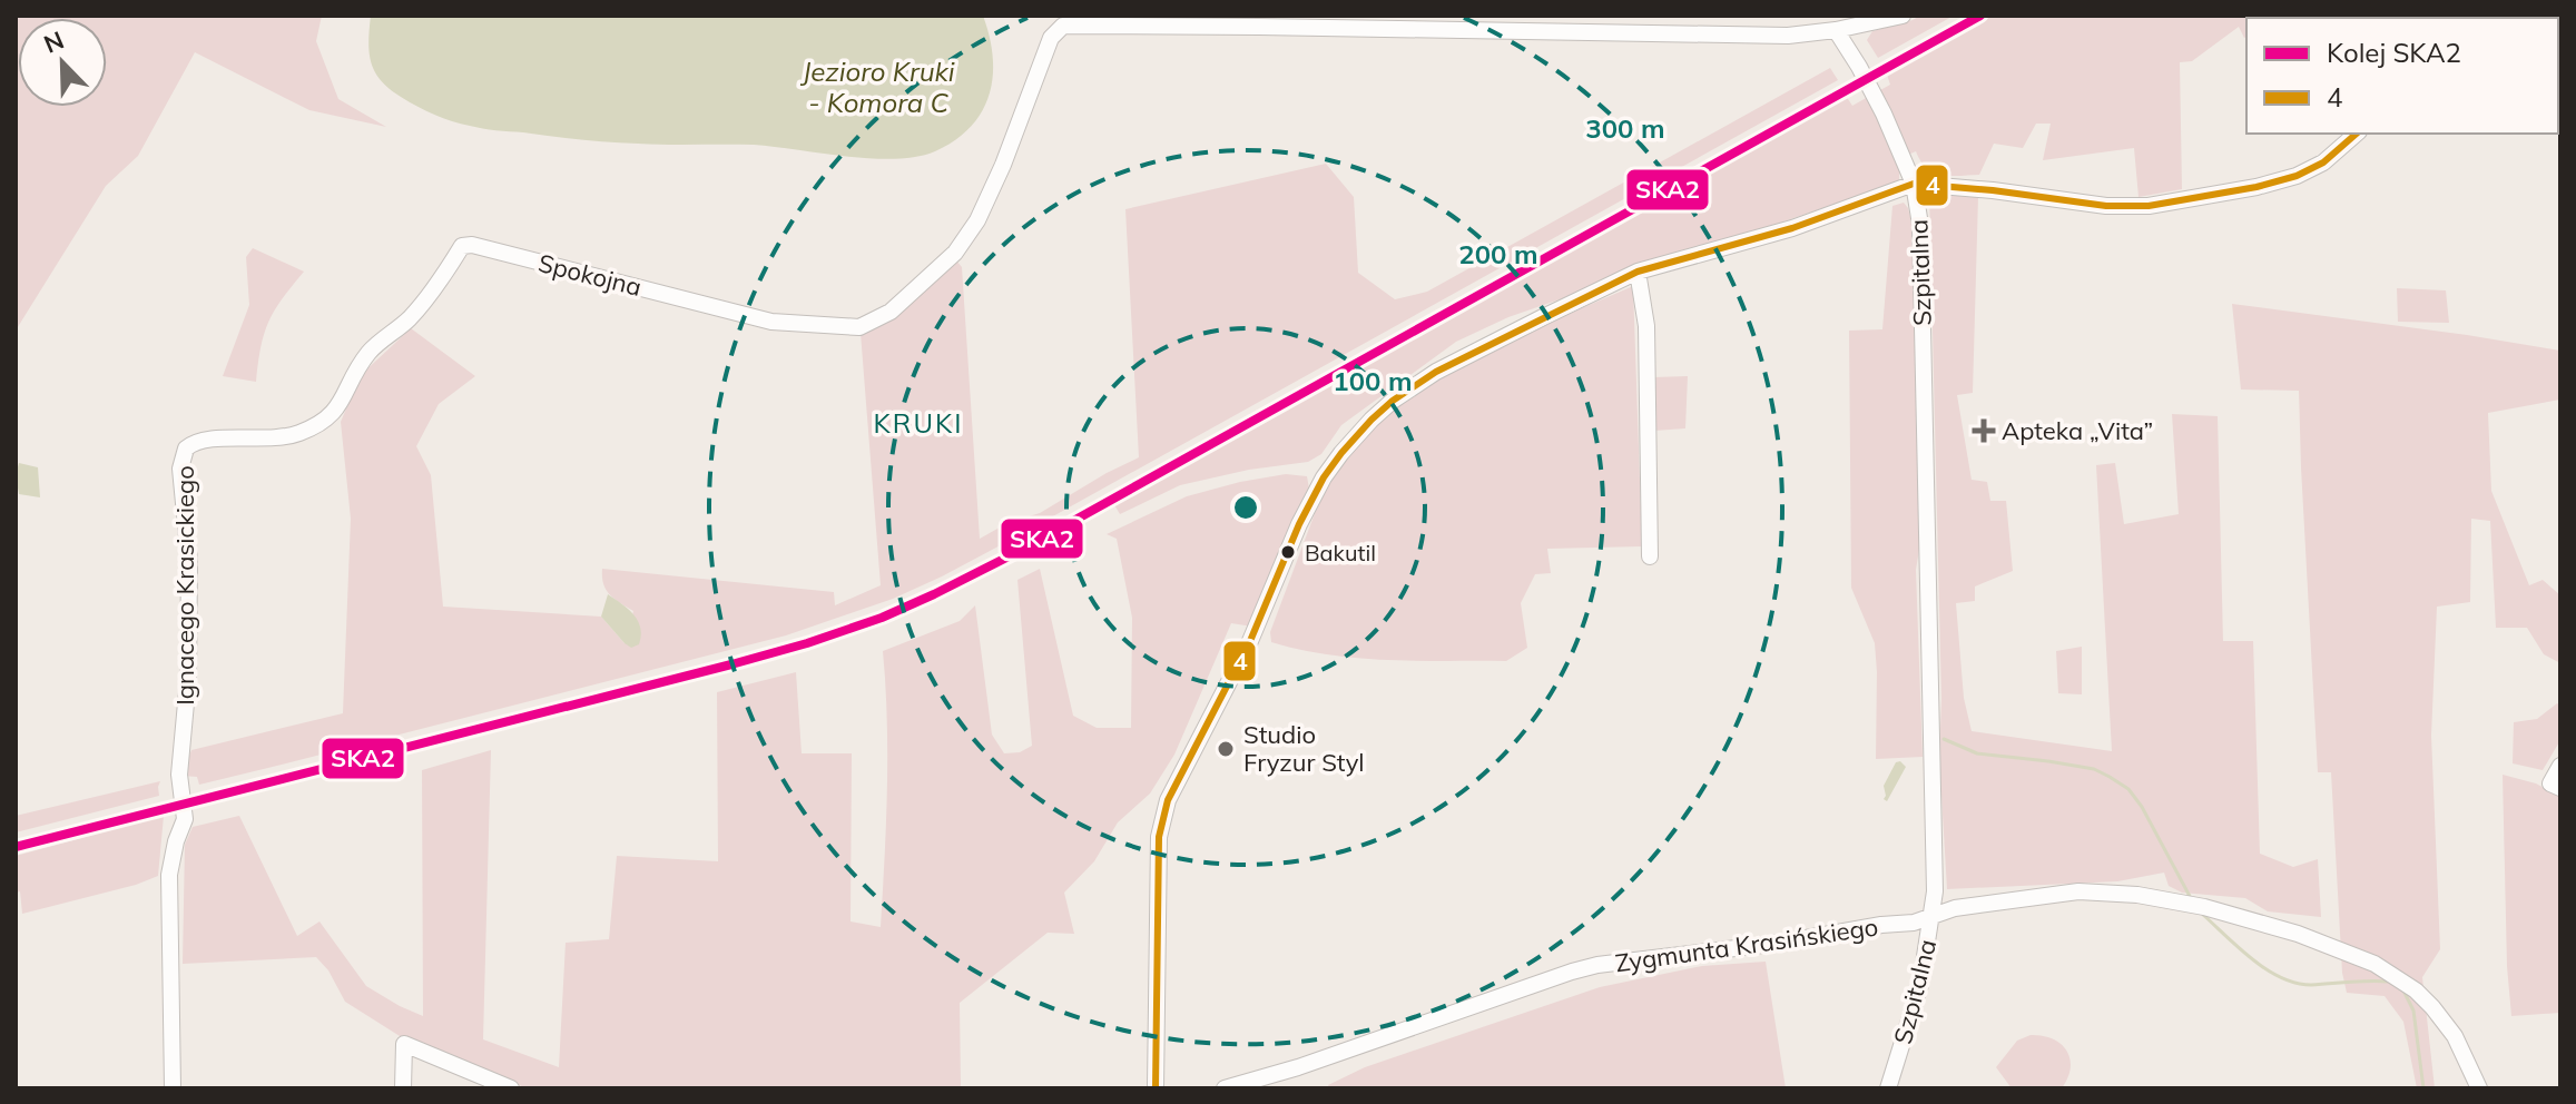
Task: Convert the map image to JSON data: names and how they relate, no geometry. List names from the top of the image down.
{
  "streets": {
    "street": [
      "Szpitalna",
      "Spokojna",
      "Ignacego Krasickiego",
      "Zygmunta Krasińskiego"
    ]
  },
  "crossings": [
    ["Szpitalna", "Spokojna"],
    ["Szpitalna", "Zygmunta Krasińskiego"],
    ["Spokojna", "Ignacego Krasickiego"]
  ],
  "districts": ["KRUKI"],
  "water": ["Jezioro Kruki - Komora C"],
  "places": {
    "health": ["Apteka „Vita”"],
    "other": ["Bakutil", "Studio Fryzur Styl"]
  },
  "lines": ["rail line SKA2", "transit line 4"],
  "legend": ["Kolej SKA2", "4"],
  "north": "top left",
  "rings": ["300 m", "200 m", "100 m"]
}
